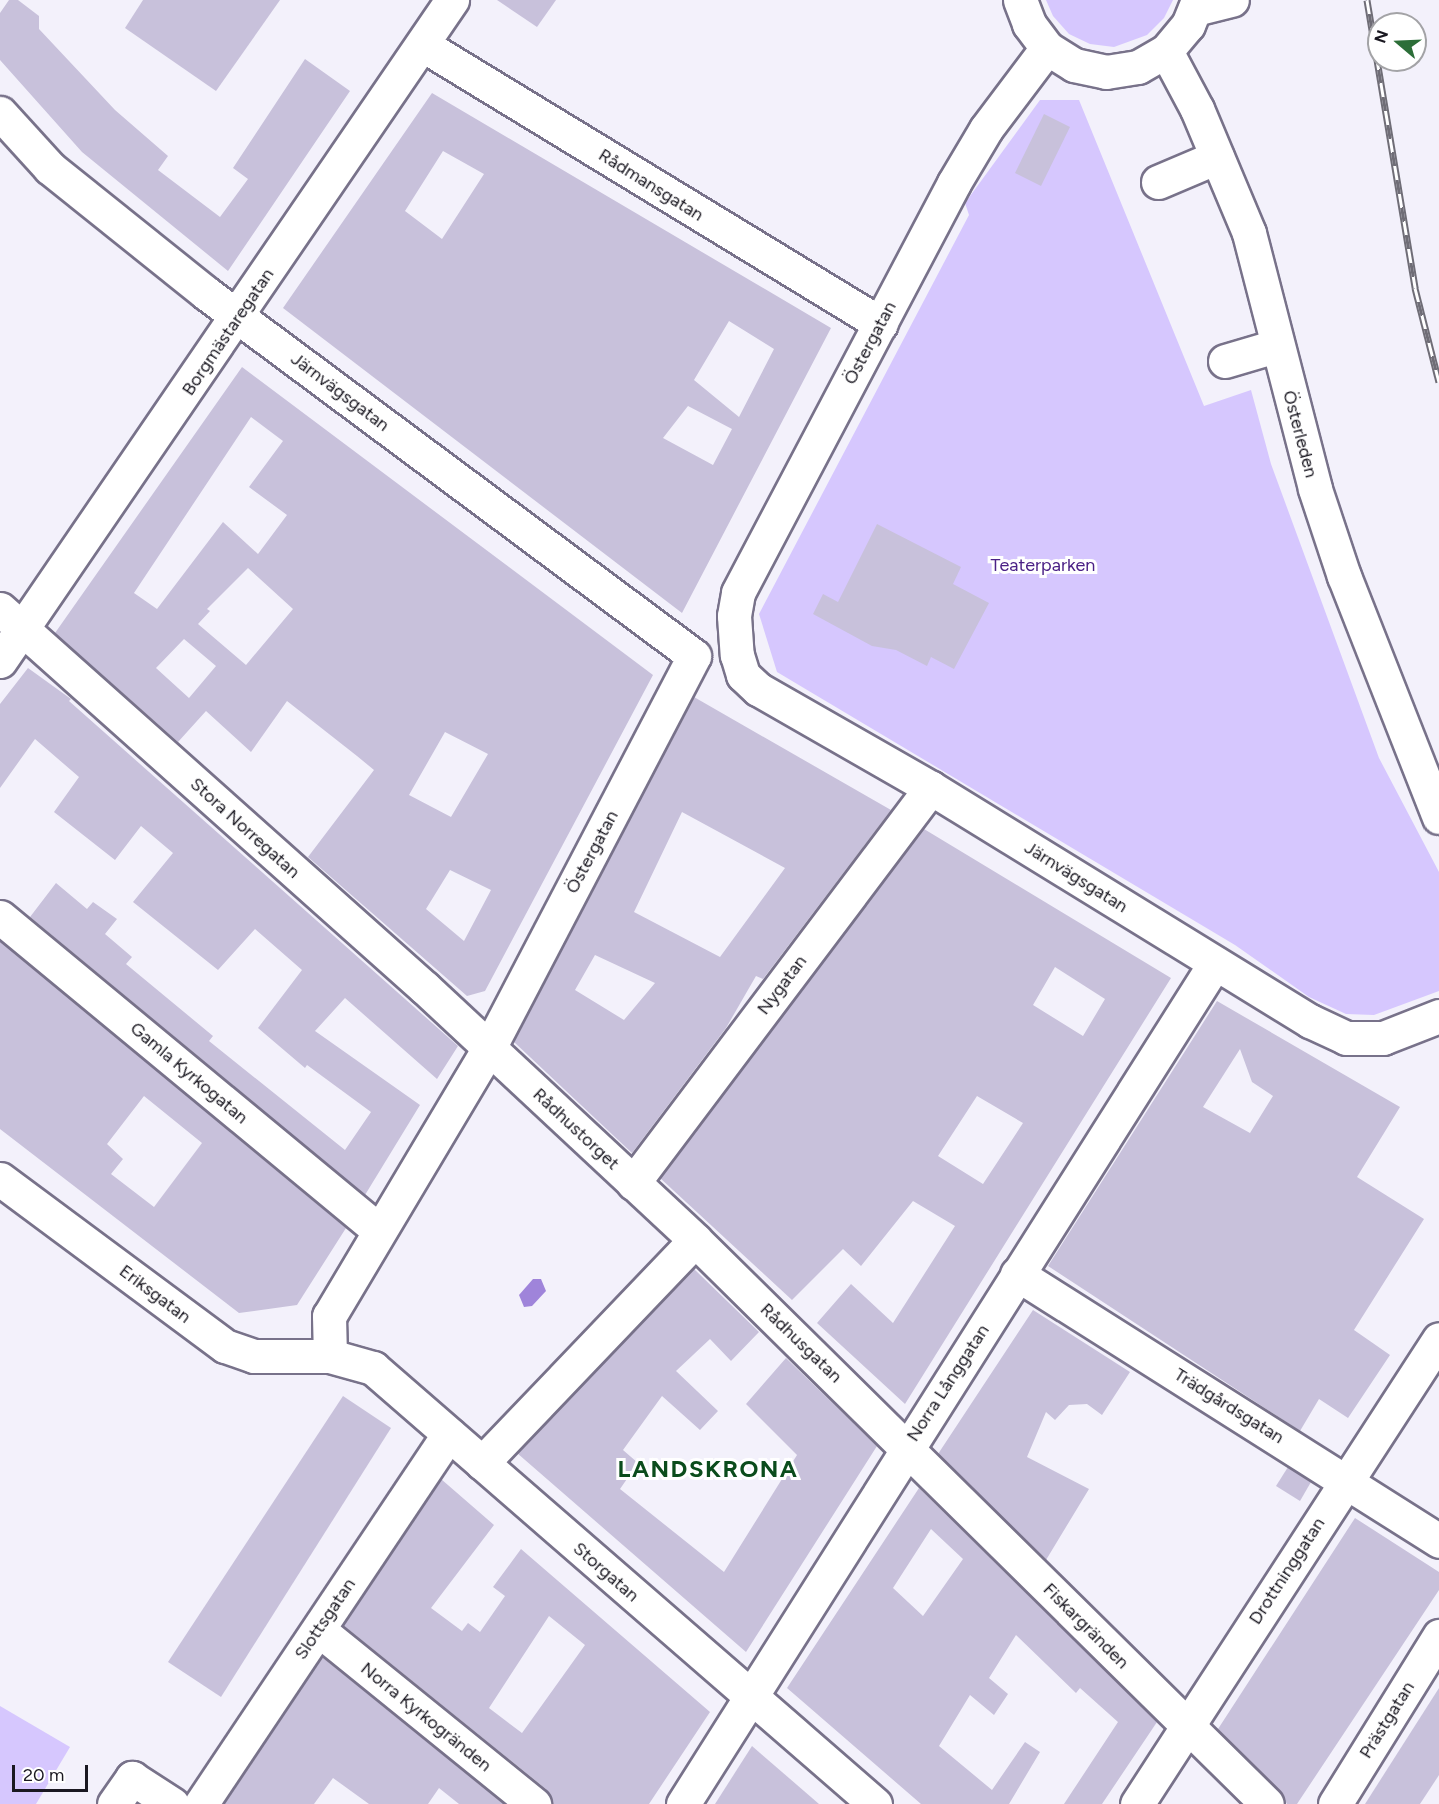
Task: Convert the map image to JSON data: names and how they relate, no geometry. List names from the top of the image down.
{
  "streets": {
    "street": [
      "Rådmansgatan",
      "Borgmästaregatan",
      "Östergatan",
      "Järnvägsgatan",
      "Österleden",
      "Stora Norregatan",
      "Nygatan",
      "Gamla Kyrkogatan",
      "Rådhustorget",
      "Eriksgatan",
      "Rådhusgatan",
      "Norra Långgatan",
      "Trädgårdsgatan",
      "Drottninggatan",
      "Storgatan",
      "Slottsgatan",
      "Fiskargränden",
      "Norra Kyrkogränden",
      "Prästgatan"
    ]
  },
  "crossings": [
    ["Rådmansgatan", "Borgmästaregatan"],
    ["Rådmansgatan", "Östergatan"],
    ["Borgmästaregatan", "Järnvägsgatan"],
    ["Borgmästaregatan", "Stora Norregatan"],
    ["Östergatan", "Järnvägsgatan"],
    ["Östergatan", "Stora Norregatan"],
    ["Östergatan", "Rådhustorget"],
    ["Järnvägsgatan", "Nygatan"],
    ["Järnvägsgatan", "Norra Långgatan"],
    ["Stora Norregatan", "Rådhustorget"],
    ["Nygatan", "Rådhustorget"],
    ["Rådhustorget", "Rådhusgatan"],
    ["Eriksgatan", "Storgatan"],
    ["Rådhusgatan", "Norra Långgatan"],
    ["Rådhusgatan", "Fiskargränden"],
    ["Norra Långgatan", "Trädgårdsgatan"],
    ["Norra Långgatan", "Storgatan"],
    ["Norra Långgatan", "Fiskargränden"],
    ["Trädgårdsgatan", "Drottninggatan"],
    ["Drottninggatan", "Fiskargränden"],
    ["Storgatan", "Slottsgatan"],
    ["Slottsgatan", "Norra Kyrkogränden"]
  ],
  "districts": ["LANDSKRONA"],
  "parks": ["Teaterparken"],
  "scale_bar": "20 m",
  "north": "left"
}
